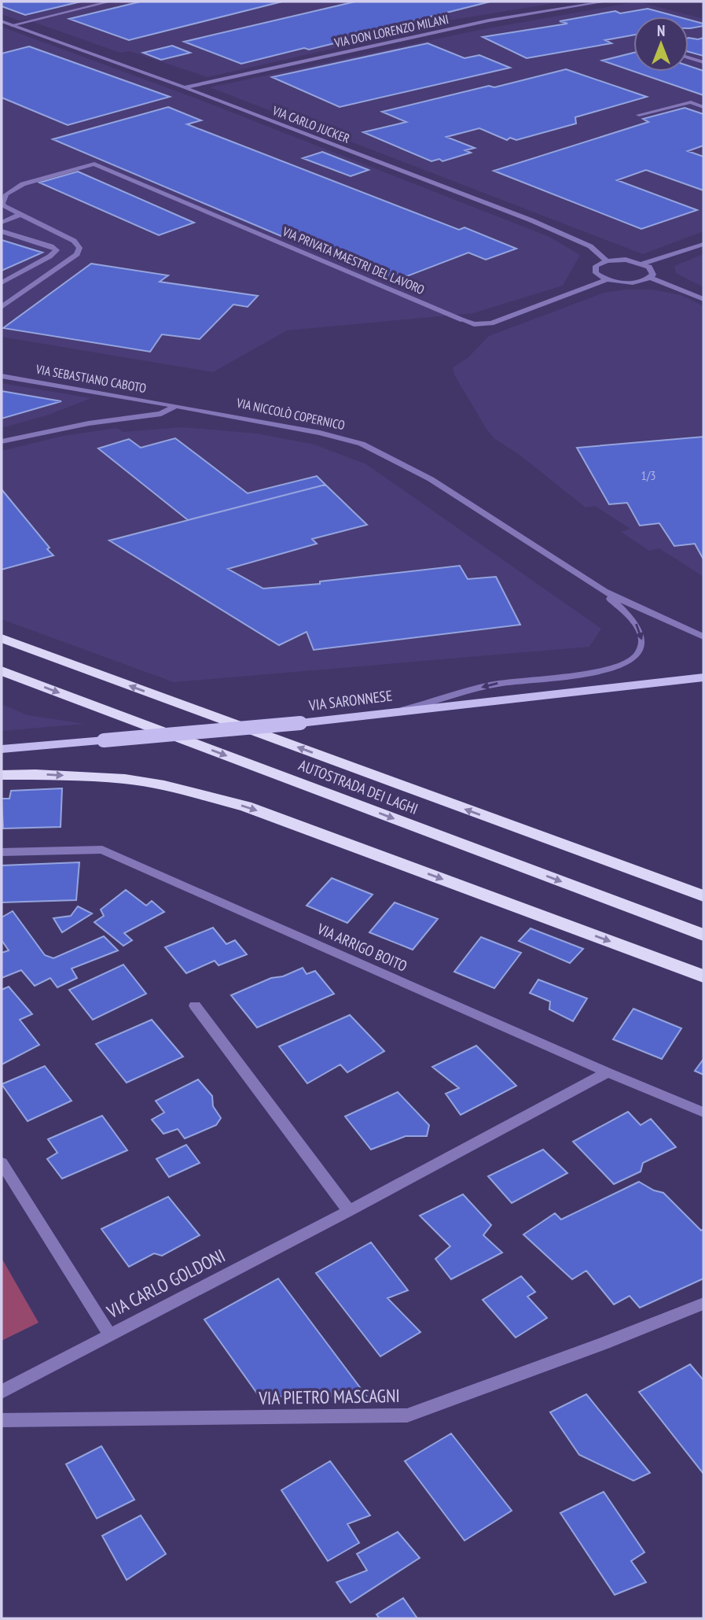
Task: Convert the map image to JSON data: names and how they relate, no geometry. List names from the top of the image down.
{
  "streets": {
    "highway": ["AUTOSTRADA DEI LAGHI"],
    "main road": ["VIA SARONNESE"],
    "street": [
      "VIA DON LORENZO MILANI",
      "VIA CARLO JUCKER",
      "VIA PRIVATA MAESTRI DEL LAVORO",
      "VIA SEBASTIANO CABOTO",
      "VIA NICCOLÒ COPERNICO",
      "VIA ARRIGO BOITO",
      "VIA CARLO GOLDONI",
      "VIA PIETRO MASCAGNI"
    ]
  },
  "crossings": [
    ["VIA DON LORENZO MILANI", "VIA CARLO JUCKER"],
    ["VIA SEBASTIANO CABOTO", "VIA NICCOLÒ COPERNICO"],
    ["VIA NICCOLÒ COPERNICO", "VIA SARONNESE"],
    ["VIA ARRIGO BOITO", "VIA CARLO GOLDONI"]
  ],
  "house_numbers": ["1/3"],
  "north": "top"
}
